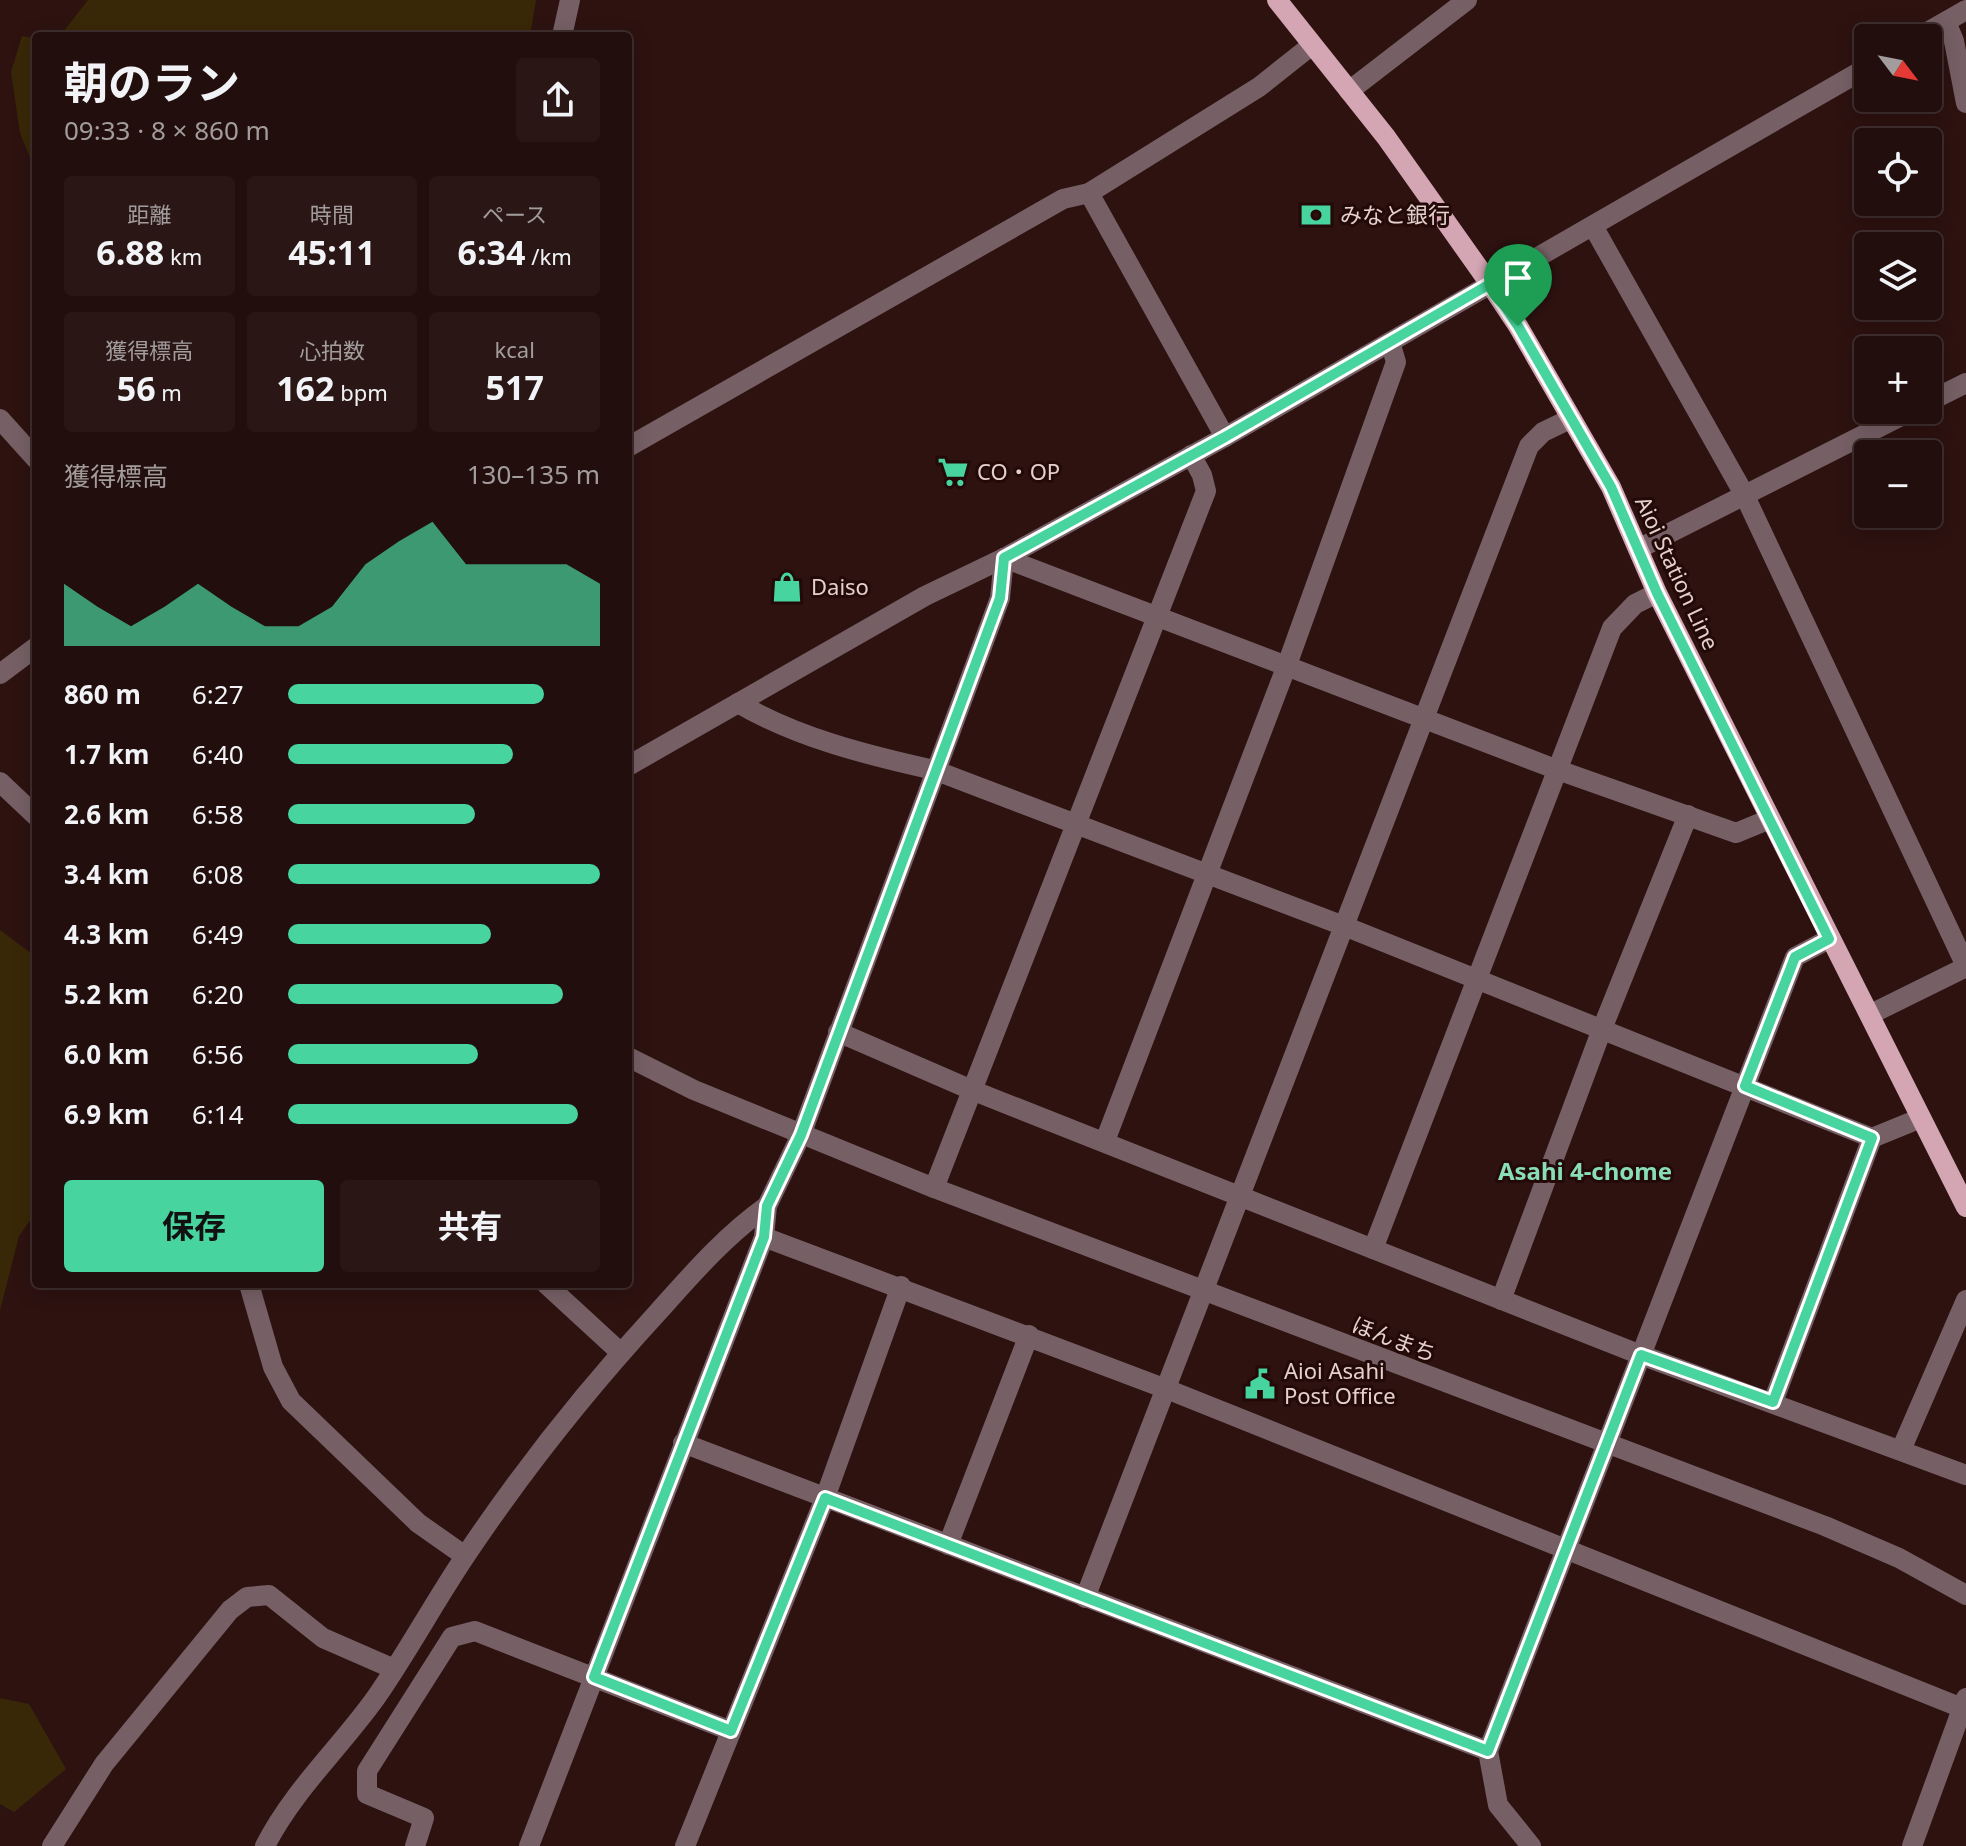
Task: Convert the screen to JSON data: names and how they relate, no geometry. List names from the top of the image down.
{
  "streets": {
    "main road": ["Aioi Station Line"],
    "street": ["ほんまち"]
  },
  "districts": ["Asahi 4-chome"],
  "places": {
    "bank": ["みなと銀行"],
    "supermarket": ["CO・OP"],
    "shop": ["Daiso"],
    "public building": ["Aioi Asahi Post Office"]
  },
  "north": "bottom right",
  "page": {
    "map_buttons": ["+", "−"],
    "heading": ["朝のラン", "09:33 · 8 × 860 m"],
    "stats": [
      ["距離", "6.88 km"],
      ["時間", "45:11"],
      ["ペース", "6:34 /km"],
      ["獲得標高", "56 m"],
      ["心拍数", "162 bpm"],
      ["kcal", "517"]
    ],
    "chart": ["獲得標高", "130–135 m"],
    "list": [
      {
        "name": "860 m",
        "note": "6:27"
      },
      {
        "name": "1.7 km",
        "note": "6:40"
      },
      {
        "name": "2.6 km",
        "note": "6:58"
      },
      {
        "name": "3.4 km",
        "note": "6:08"
      },
      {
        "name": "4.3 km",
        "note": "6:49"
      },
      {
        "name": "5.2 km",
        "note": "6:20"
      },
      {
        "name": "6.0 km",
        "note": "6:56"
      },
      {
        "name": "6.9 km",
        "note": "6:14"
      }
    ],
    "buttons": ["保存", "共有"]
  }
}
